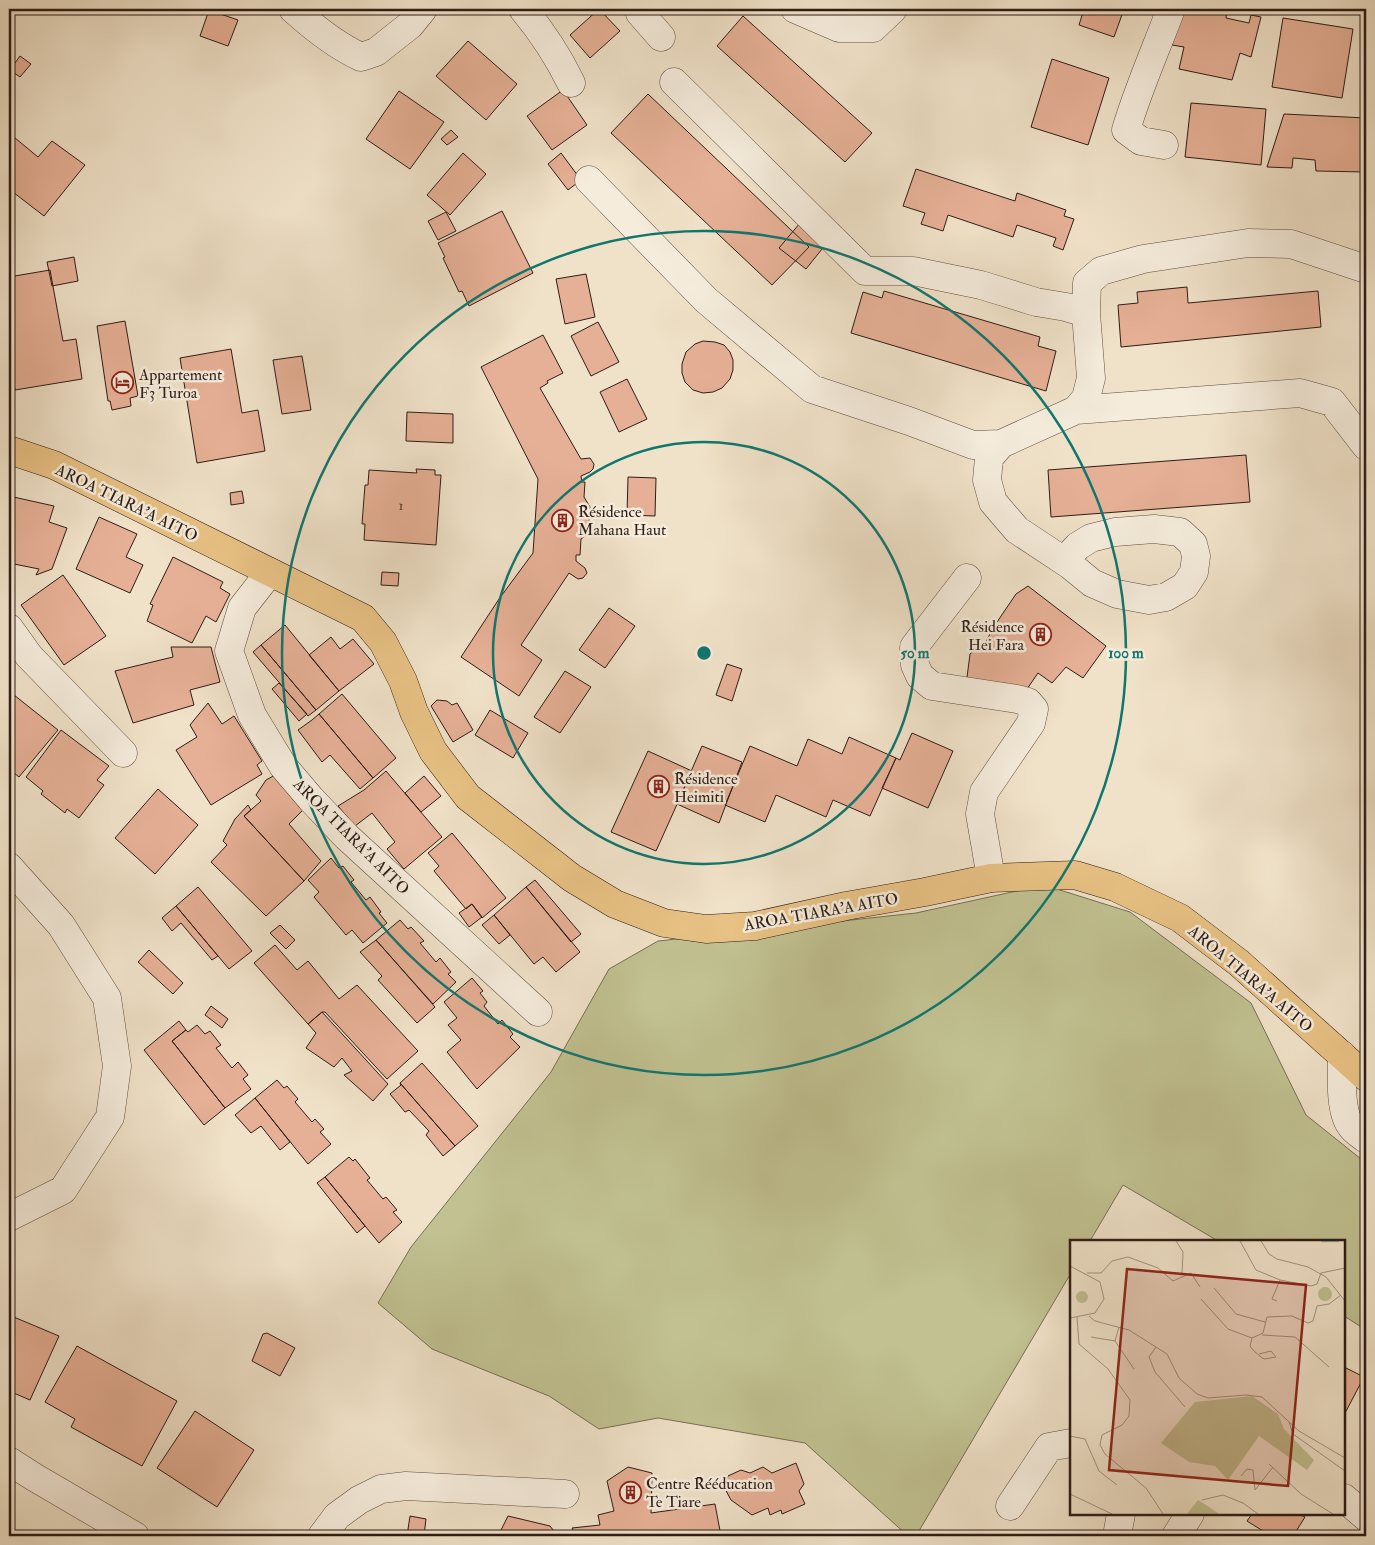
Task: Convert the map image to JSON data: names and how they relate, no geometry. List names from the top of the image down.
{
  "streets": {
    "main road": ["AROA TIARA'A AITO"]
  },
  "places": {
    "hotel": ["Appartement F3 Turoa"],
    "building": [
      "Résidence Mahana Haut",
      "Résidence Hei Fara",
      "Résidence Heimiti",
      "Centre Rééducation Te Tiare"
    ]
  },
  "house_numbers": ["1"],
  "rings": ["50 m", "100 m"]
}
